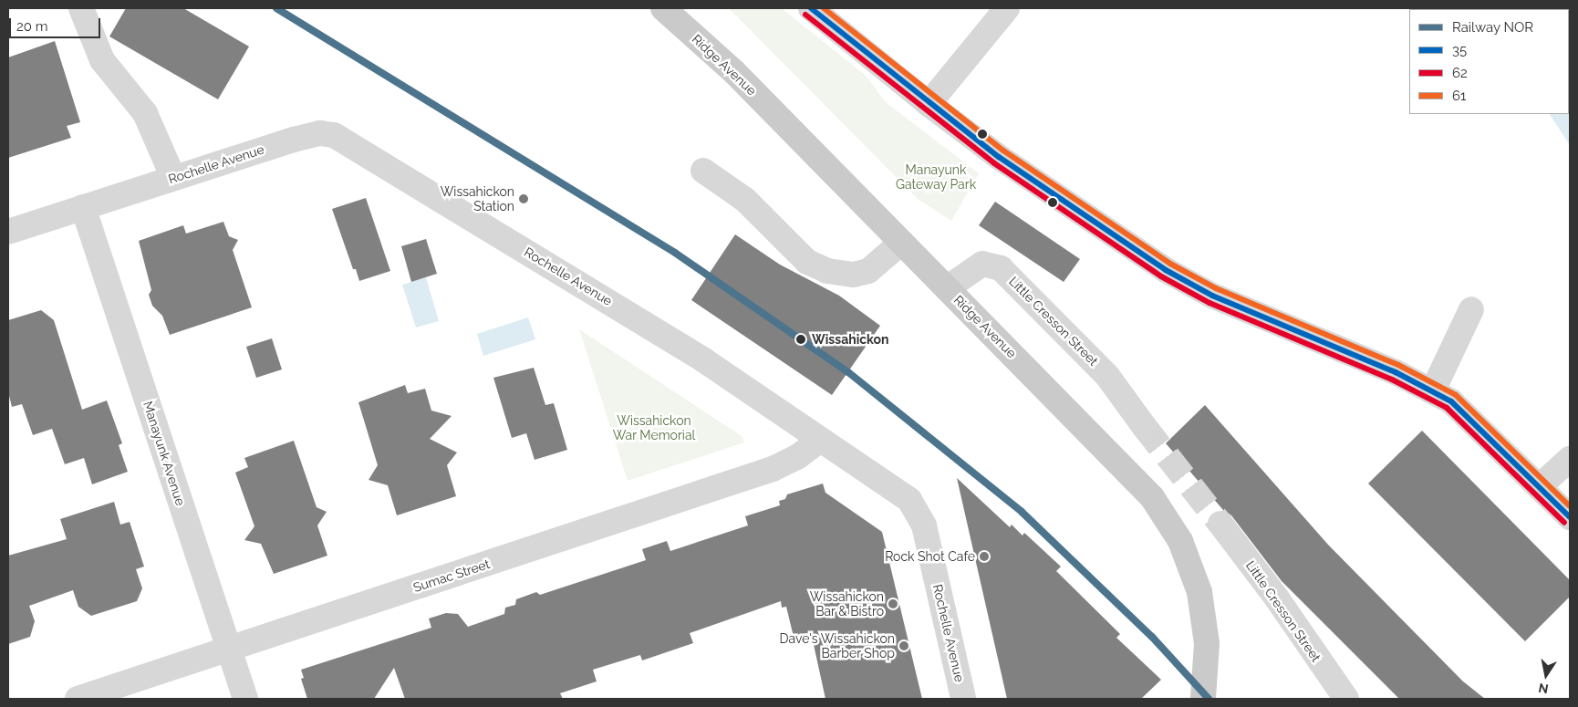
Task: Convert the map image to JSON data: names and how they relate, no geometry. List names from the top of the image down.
{
  "streets": {
    "main road": ["Ridge Avenue"],
    "street": [
      "Rochelle Avenue",
      "Little Cresson Street",
      "Manayunk Avenue",
      "Sumac Street"
    ]
  },
  "crossings": [
    ["Ridge Avenue", "Little Cresson Street"],
    ["Rochelle Avenue", "Manayunk Avenue"],
    ["Rochelle Avenue", "Sumac Street"],
    ["Manayunk Avenue", "Sumac Street"]
  ],
  "parks": ["Manayunk Gateway Park", "Wissahickon War Memorial"],
  "places": [
    "Wissahickon Station",
    "Wissahickon",
    "Rock Shot Cafe",
    "Wissahickon Bar & Bistro",
    "Dave's Wissahickon Barber Shop"
  ],
  "lines": [
    "rail line NOR",
    "transit line 35",
    "transit line 61",
    "transit line 62"
  ],
  "legend": [
    "Railway NOR",
    "35",
    "62",
    "61"
  ],
  "scale_bar": "20 m",
  "north": "bottom"
}
